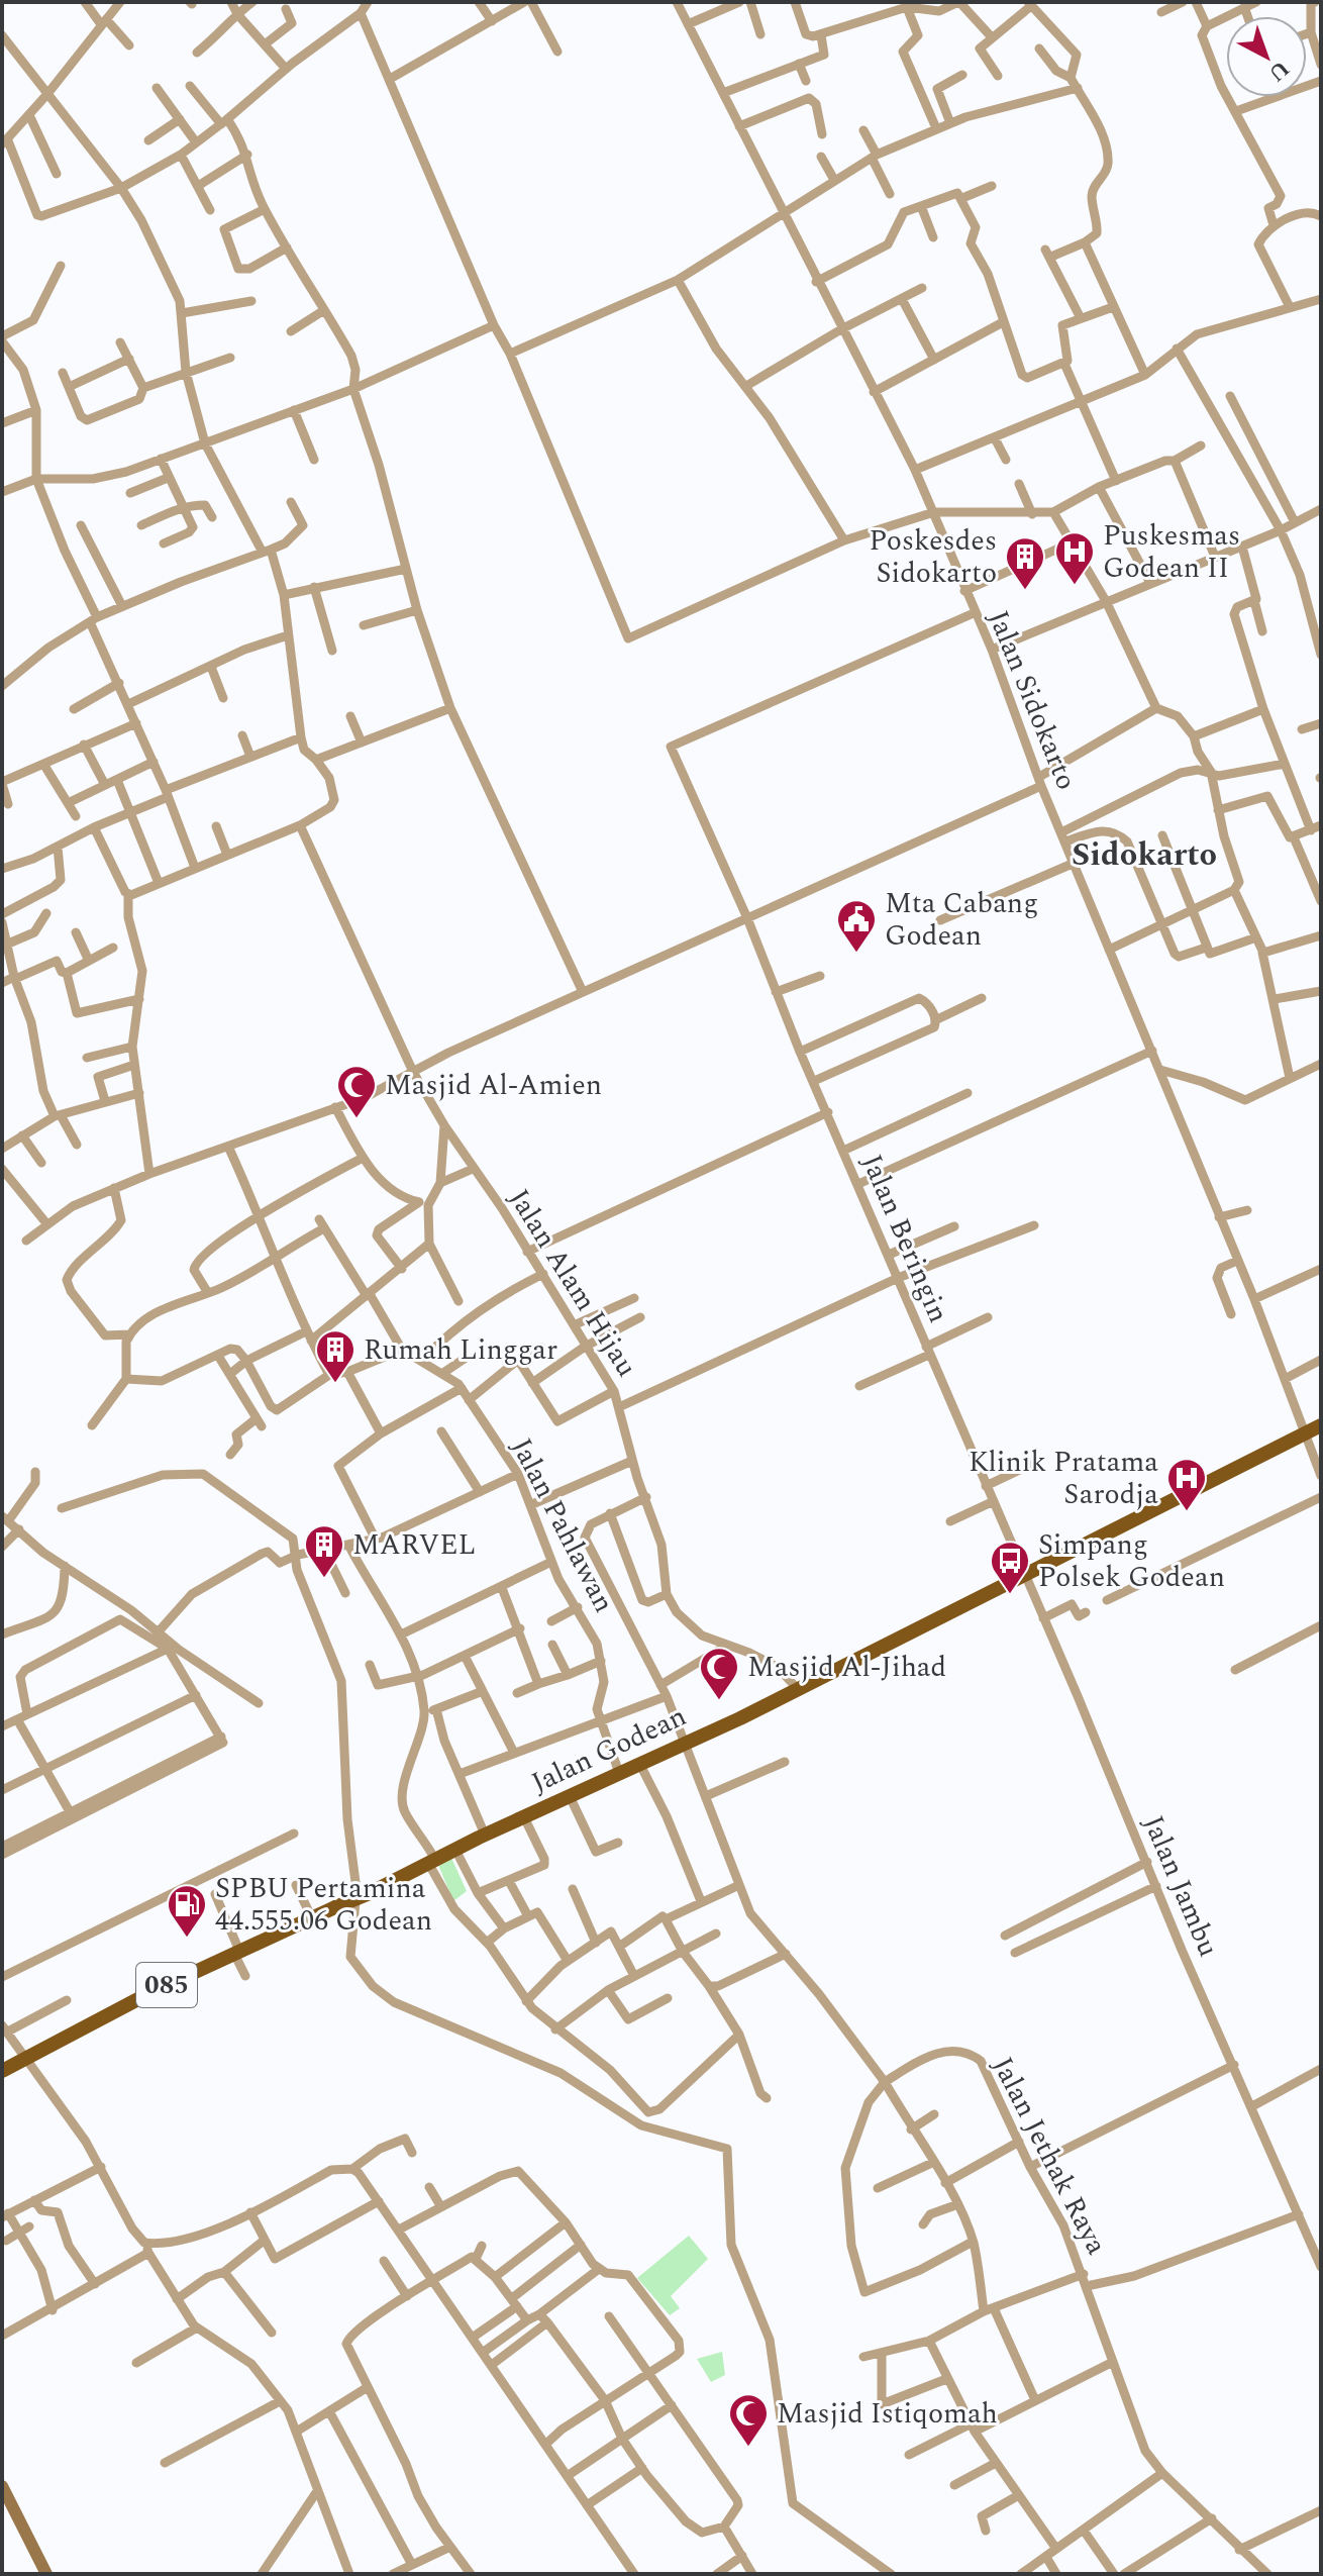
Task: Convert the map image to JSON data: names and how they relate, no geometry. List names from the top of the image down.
{
  "streets": {
    "main road": ["Jalan Godean", "085"],
    "street": [
      "Jalan Sidokarto",
      "Jalan Beringin",
      "Jalan Alam Hijau",
      "Jalan Pahlawan",
      "Jalan Jambu",
      "Jalan Jethak Raya"
    ]
  },
  "crossings": [
    ["Jalan Sidokarto", "Jalan Beringin"],
    ["Jalan Sidokarto", "Jalan Godean"],
    ["Jalan Beringin", "Jalan Godean"],
    ["Jalan Beringin", "Jalan Jambu"],
    ["Jalan Pahlawan", "Jalan Godean"],
    ["Jalan Godean", "Jalan Jambu"]
  ],
  "districts": ["Sidokarto"],
  "places": {
    "hospital": ["Puskesmas Godean II", "Klinik Pratama Sarodja"],
    "building": ["Poskesdes Sidokarto", "Rumah Linggar", "MARVEL"],
    "public building": ["Mta Cabang Godean"],
    "mosque": ["Masjid Al-Amien", "Masjid Al-Jihad", "Masjid Istiqomah"],
    "bus stop": ["Simpang Polsek Godean"],
    "fuel station": ["SPBU Pertamina 44.555.06 Godean"]
  },
  "north": "bottom right"
}
